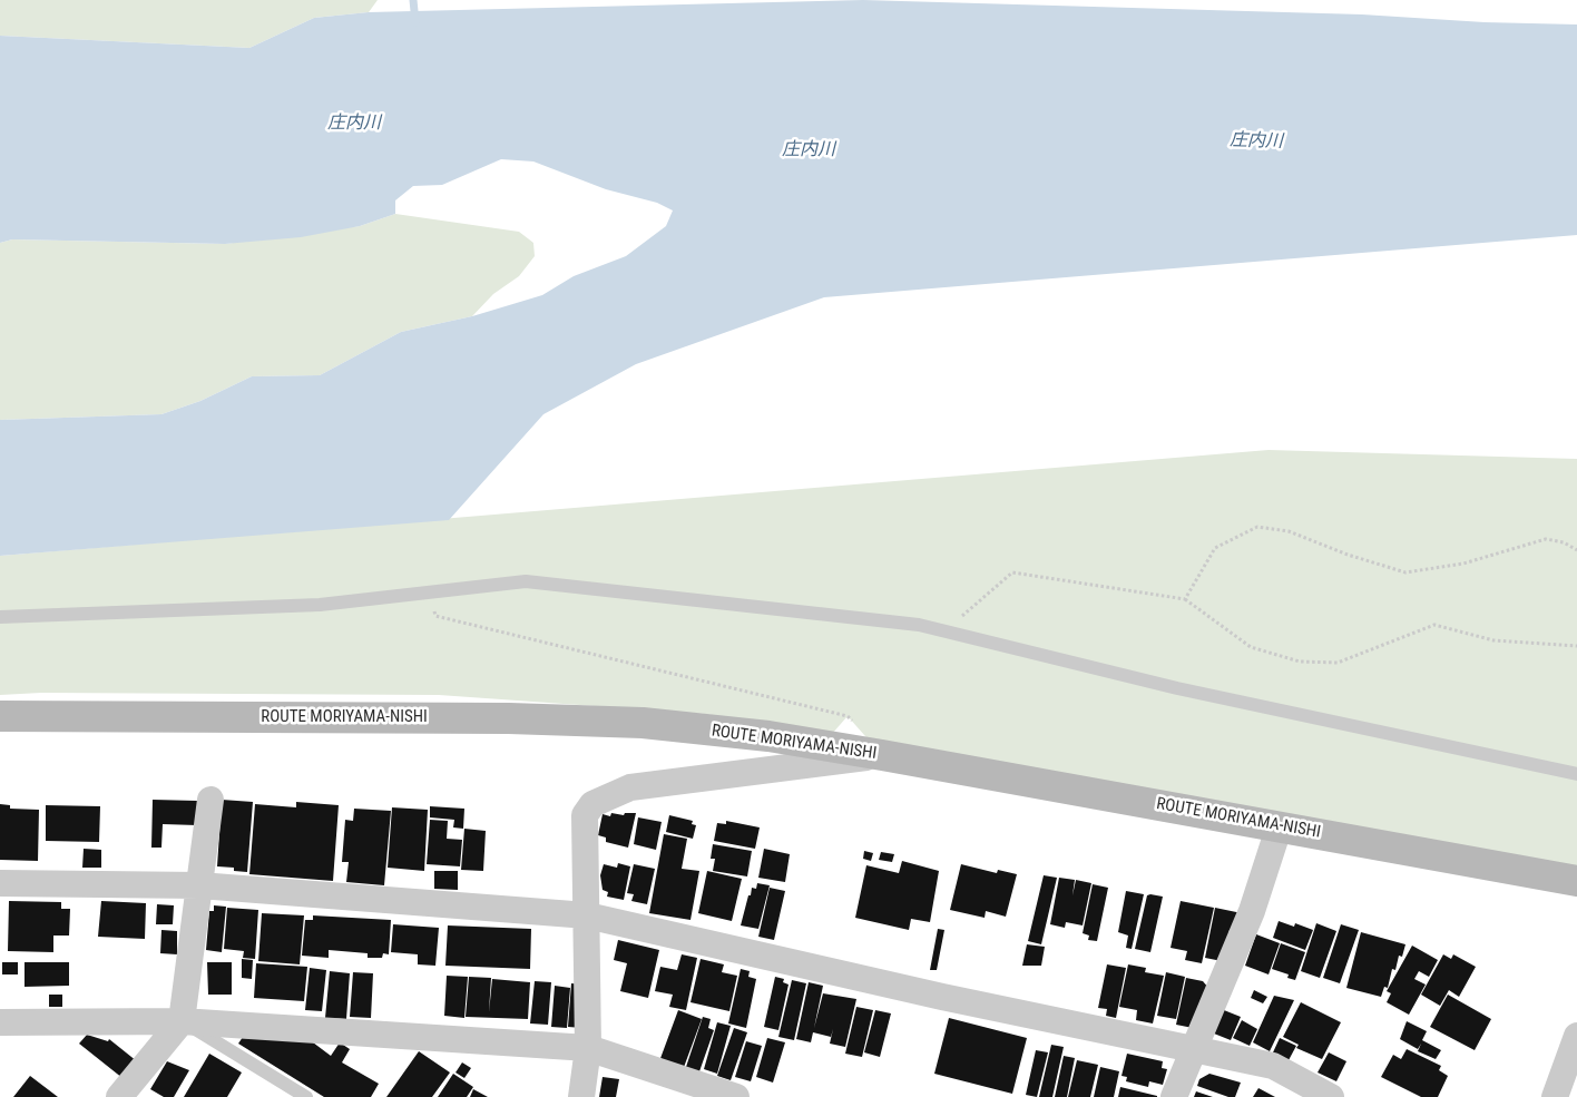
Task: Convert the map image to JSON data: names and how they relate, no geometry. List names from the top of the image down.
{
  "streets": {
    "main road": ["ROUTE MORIYAMA-NISHI"]
  },
  "water": ["庄内川"]
}
